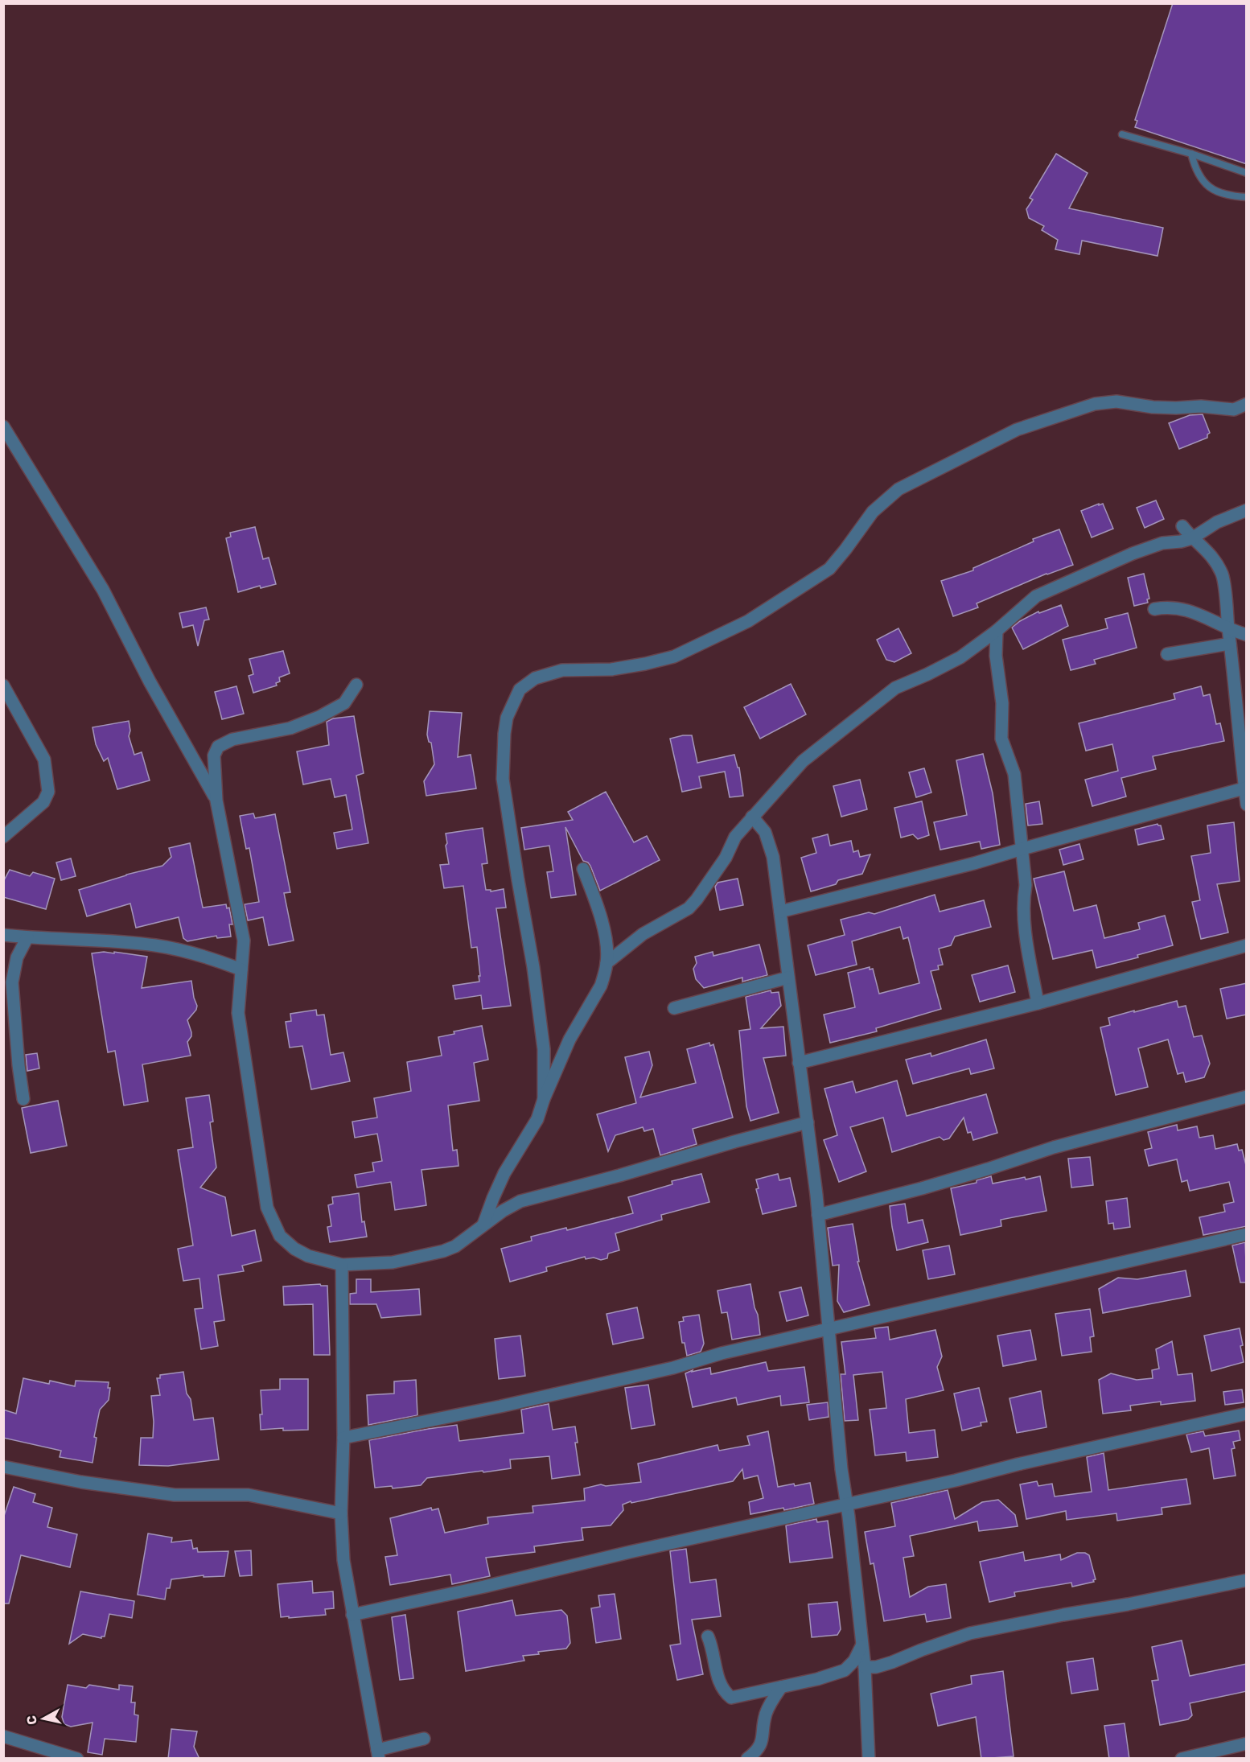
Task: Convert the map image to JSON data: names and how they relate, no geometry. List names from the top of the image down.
{
  "north": "left"
}
